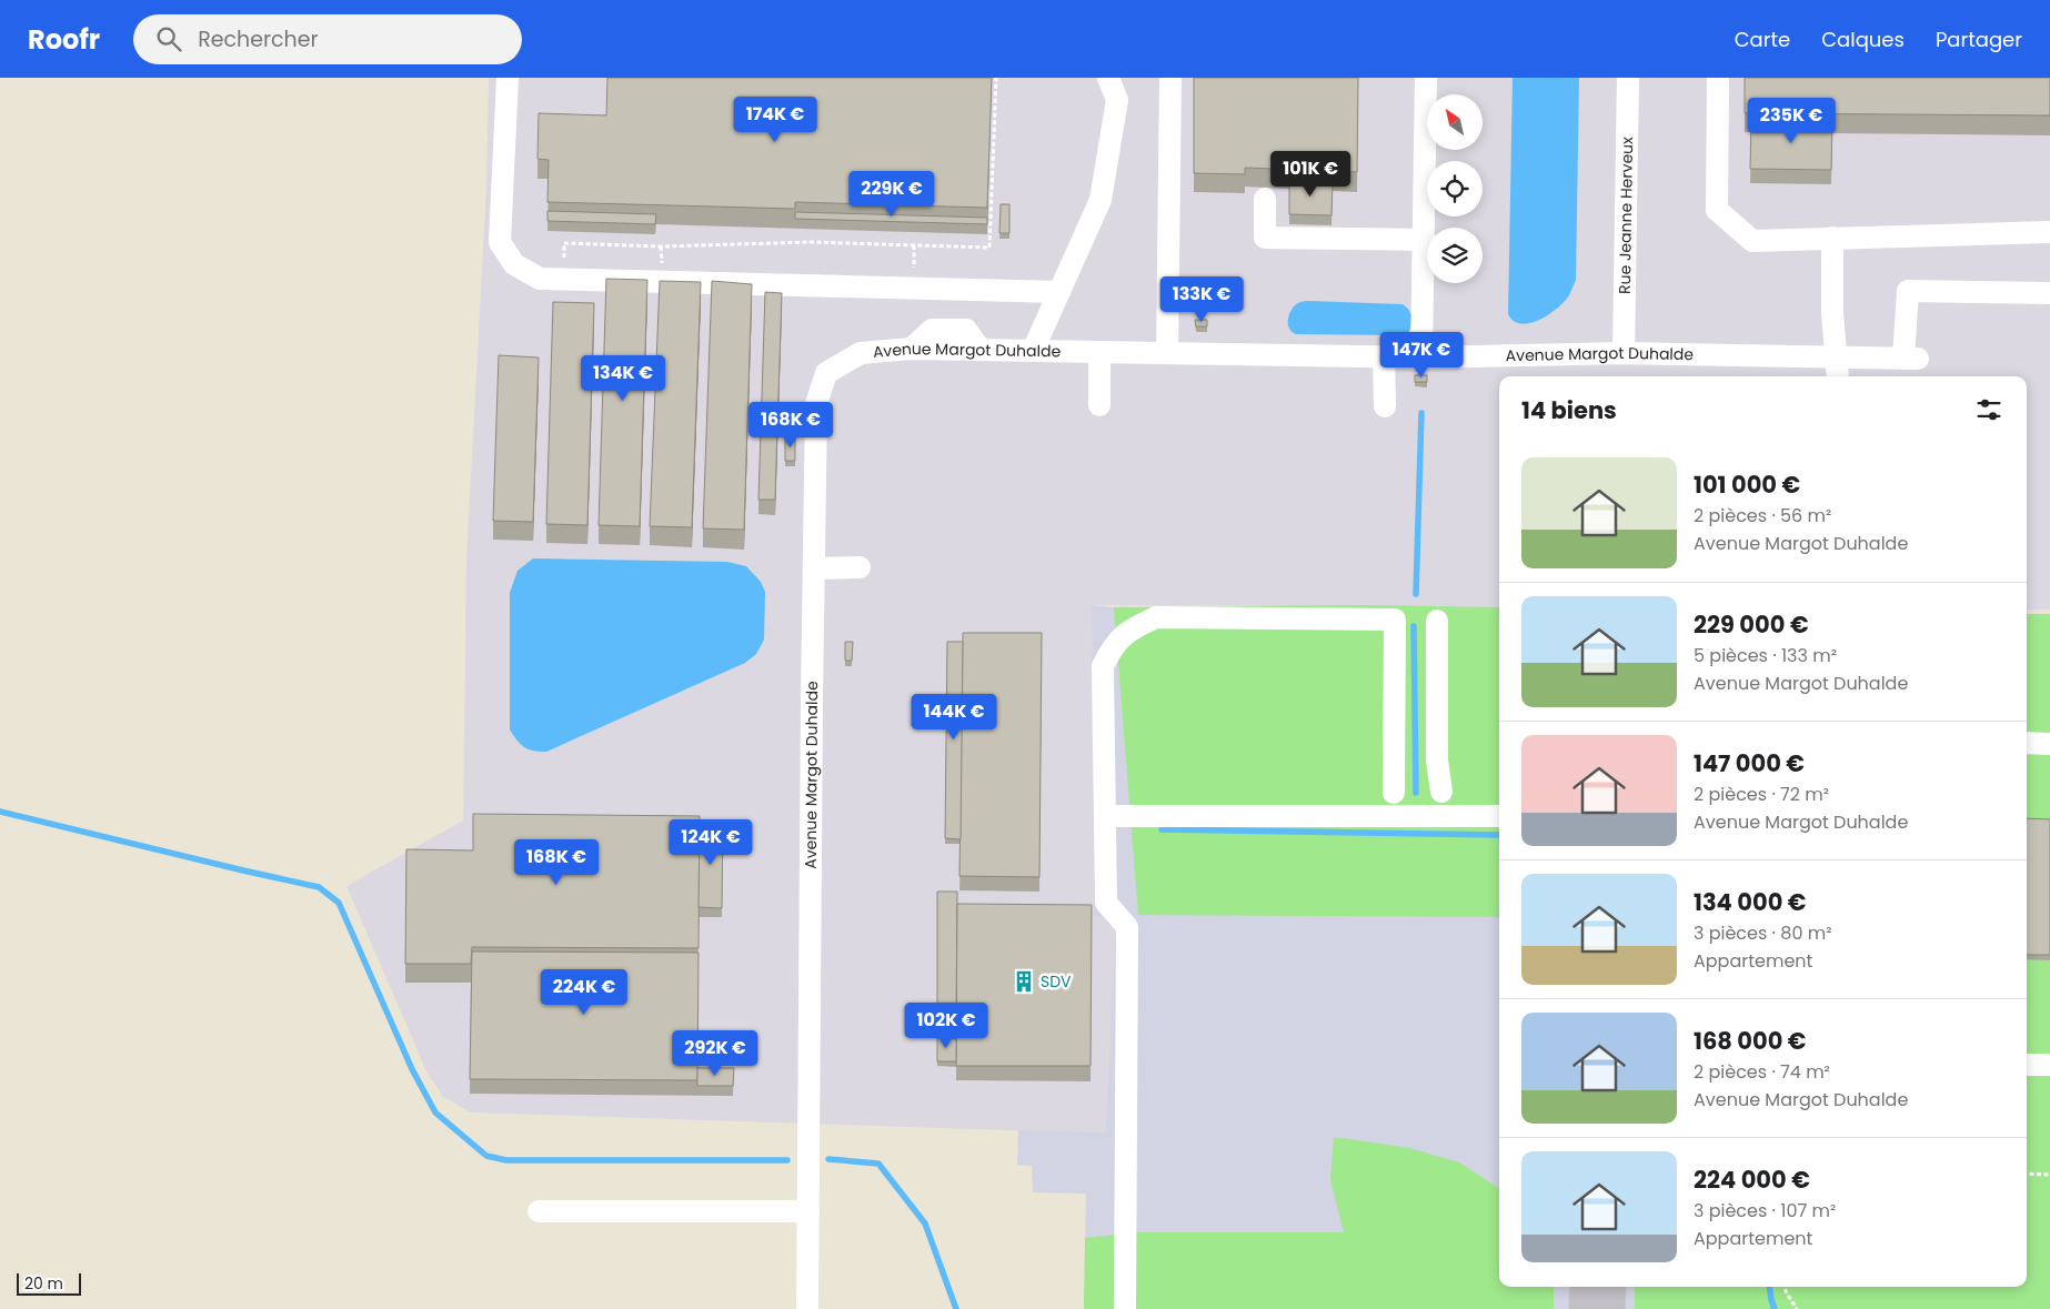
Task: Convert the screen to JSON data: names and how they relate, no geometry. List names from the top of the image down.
{
  "streets": {
    "street": ["Rue Jeanne Herveux", "Avenue Margot Duhalde"]
  },
  "crossings": [
    ["Rue Jeanne Herveux", "Avenue Margot Duhalde"]
  ],
  "places": {
    "building": ["SDV"]
  },
  "scale_bar": "20 m",
  "north": "top left",
  "page": {
    "header": "Roofr",
    "search": "Rechercher",
    "nav": ["Carte", "Calques", "Partager"],
    "price": [
      "174K €",
      "235K €",
      "101K €",
      "229K €",
      "133K €",
      "147K €",
      "134K €",
      "168K €",
      "144K €",
      "124K €",
      "168K €",
      "224K €",
      "102K €",
      "292K €"
    ],
    "heading": "14 biens",
    "list": [
      {
        "name": "101 000 €",
        "note": "2 pièces · 56 m² · Avenue Margot Duhalde"
      },
      {
        "name": "229 000 €",
        "note": "5 pièces · 133 m² · Avenue Margot Duhalde"
      },
      {
        "name": "147 000 €",
        "note": "2 pièces · 72 m² · Avenue Margot Duhalde"
      },
      {
        "name": "134 000 €",
        "note": "3 pièces · 80 m² · Appartement"
      },
      {
        "name": "168 000 €",
        "note": "2 pièces · 74 m² · Avenue Margot Duhalde"
      },
      {
        "name": "224 000 €",
        "note": "3 pièces · 107 m² · Appartement"
      }
    ],
    "scale": "20 m"
  }
}
